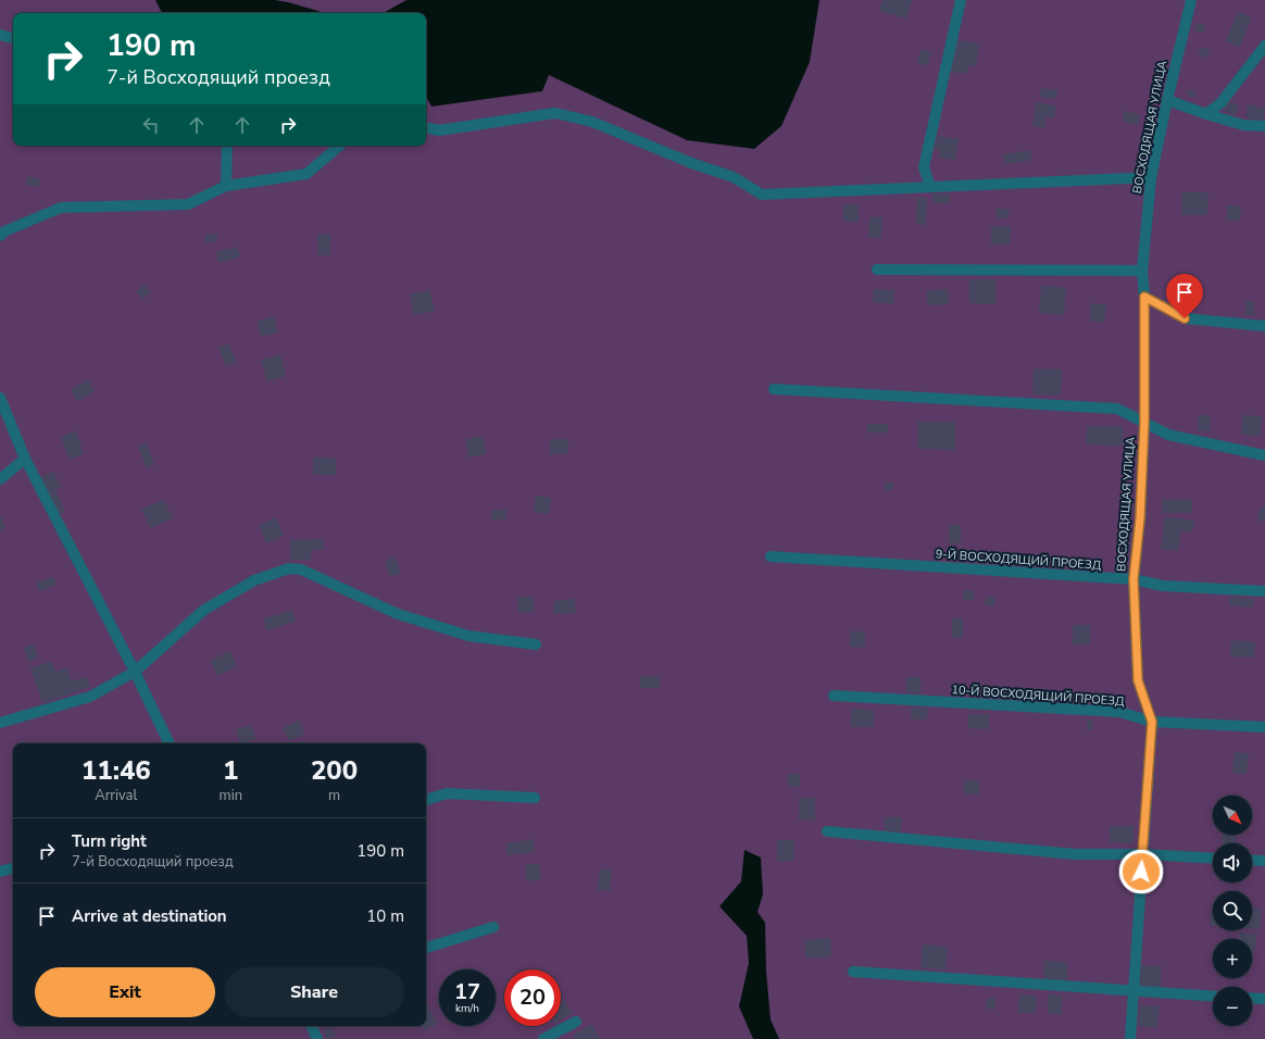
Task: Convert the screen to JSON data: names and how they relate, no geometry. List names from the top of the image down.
{
  "streets": {
    "street": ["ВОСХОДЯЩАЯ УЛИЦА", "9-Й ВОСХОДЯЩИЙ ПРОЕЗД", "10-Й ВОСХОДЯЩИЙ ПРОЕЗД"]
  },
  "crossings": [
    ["ВОСХОДЯЩАЯ УЛИЦА", "9-Й ВОСХОДЯЩИЙ ПРОЕЗД"],
    ["ВОСХОДЯЩАЯ УЛИЦА", "10-Й ВОСХОДЯЩИЙ ПРОЕЗД"]
  ],
  "north": "bottom right",
  "page": {
    "turn": ["190 m", "7-й Восходящий проезд"],
    "eta": [
      "11:46",
      "Arrival",
      "1",
      "min",
      "200",
      "m"
    ],
    "map_buttons": ["+", "−"],
    "list": [
      {
        "name": "Turn right",
        "note": "7-й Восходящий проезд",
        "value": "190 m"
      },
      {
        "name": "Arrive at destination",
        "value": "10 m"
      }
    ],
    "buttons": ["Exit", "Share"],
    "speed": "17 km/h",
    "limit": "20"
  }
}
